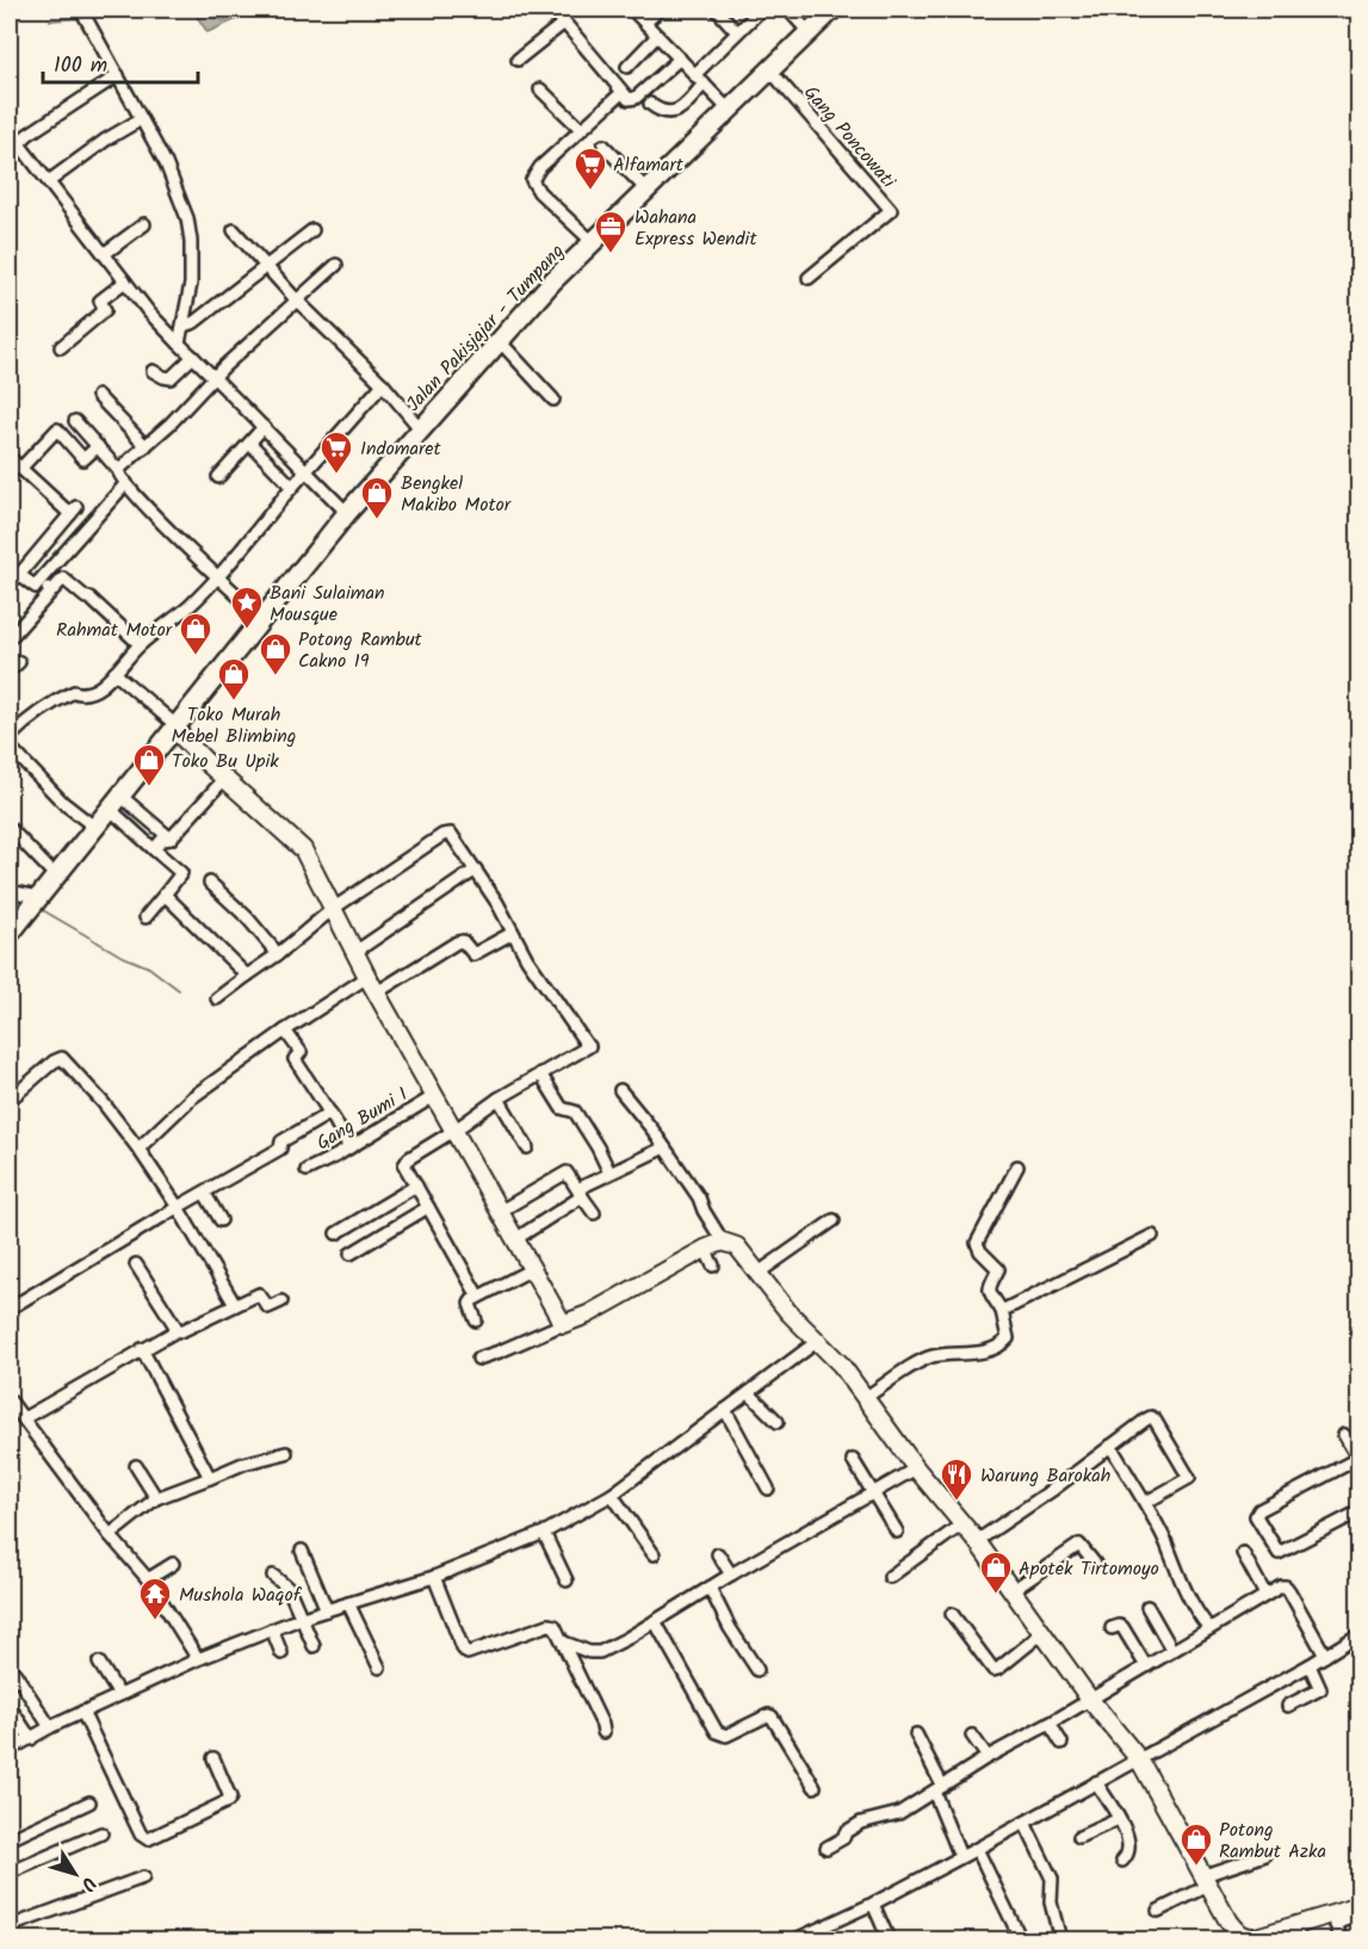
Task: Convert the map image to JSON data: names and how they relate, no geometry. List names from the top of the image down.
{
  "streets": {
    "main road": ["Jalan Pakisjajar - Tumpang"],
    "street": ["Gang Poncowati", "Gang Bumi I"]
  },
  "crossings": [
    ["Gang Poncowati", "Jalan Pakisjajar - Tumpang"]
  ],
  "places": {
    "supermarket": ["Alfamart", "Indomaret"],
    "office": ["Wahana Express Wendit"],
    "shop": [
      "Bengkel Makibo Motor",
      "Rahmat Motor",
      "Potong Rambut Cakno 19",
      "Toko Murah Mebel Blimbing",
      "Toko Bu Upik",
      "Apotek Tirtomoyo",
      "Potong Rambut Azka"
    ],
    "place": ["Bani Sulaiman Mousque"],
    "restaurant": ["Warung Barokah"],
    "temple": ["Mushola Waqof"]
  },
  "scale_bar": "100 m",
  "north": "bottom right"
}
